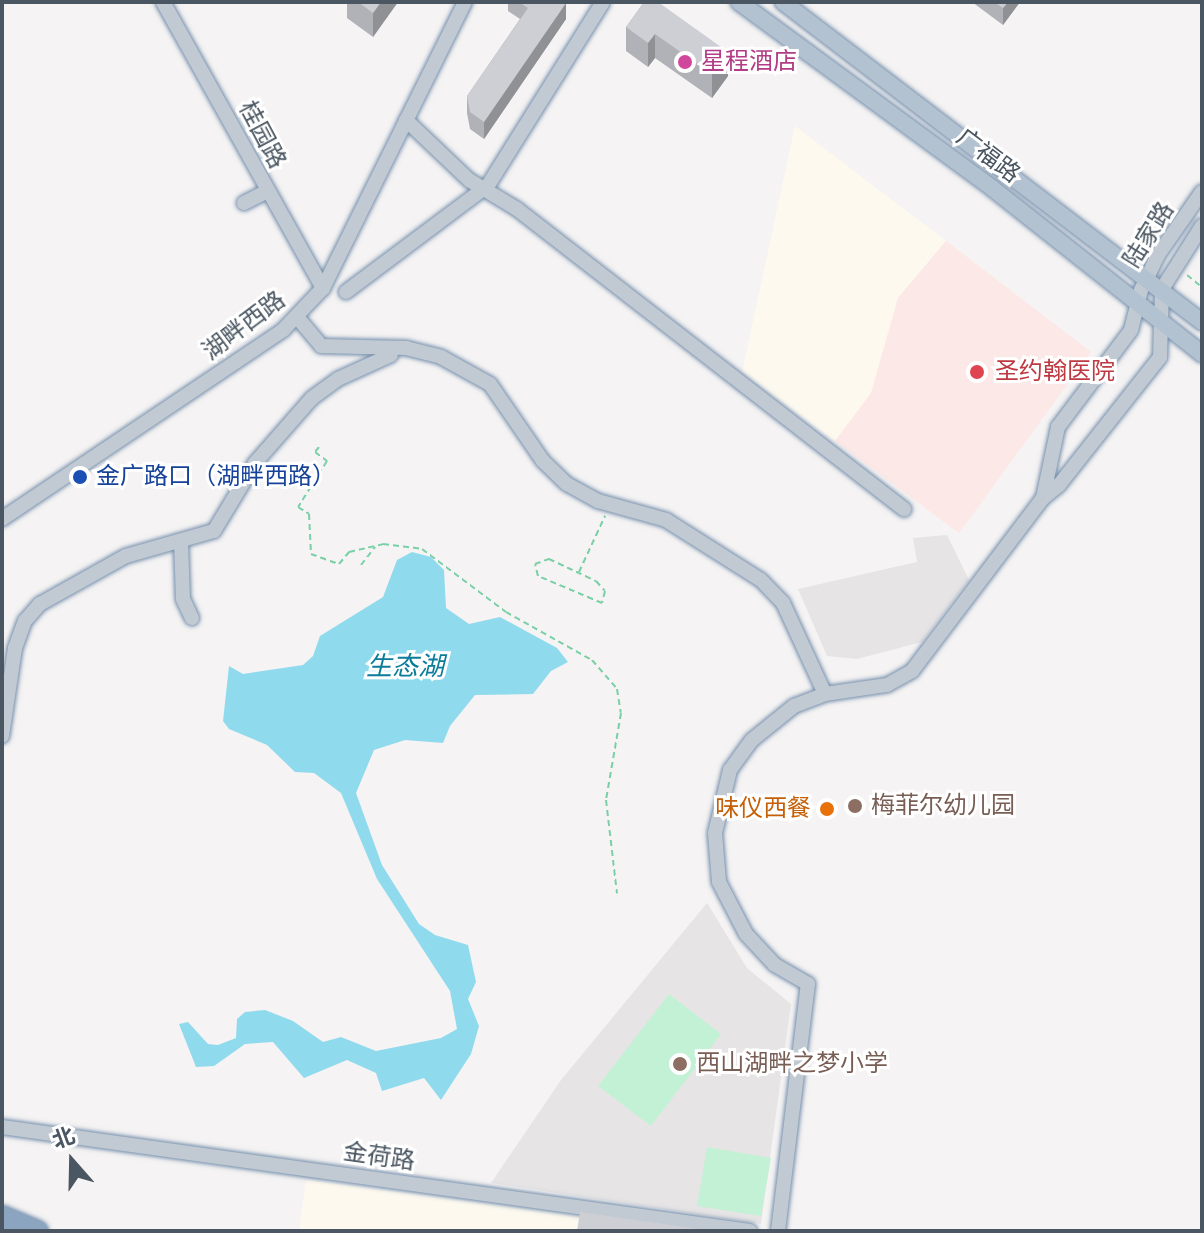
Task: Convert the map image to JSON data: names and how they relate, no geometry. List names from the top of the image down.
{
  "streets": {
    "main road": ["广福路"],
    "street": [
      "桂园路",
      "陆家路",
      "湖畔西路",
      "金荷路"
    ]
  },
  "crossings": [
    ["桂园路", "湖畔西路"],
    ["广福路", "陆家路"]
  ],
  "water": ["生态湖"],
  "places": [
    "星程酒店",
    "圣约翰医院",
    "金广路口（湖畔西路）",
    "梅菲尔幼儿园",
    "味仪西餐",
    "西山湖畔之梦小学"
  ],
  "north": "top"
}
